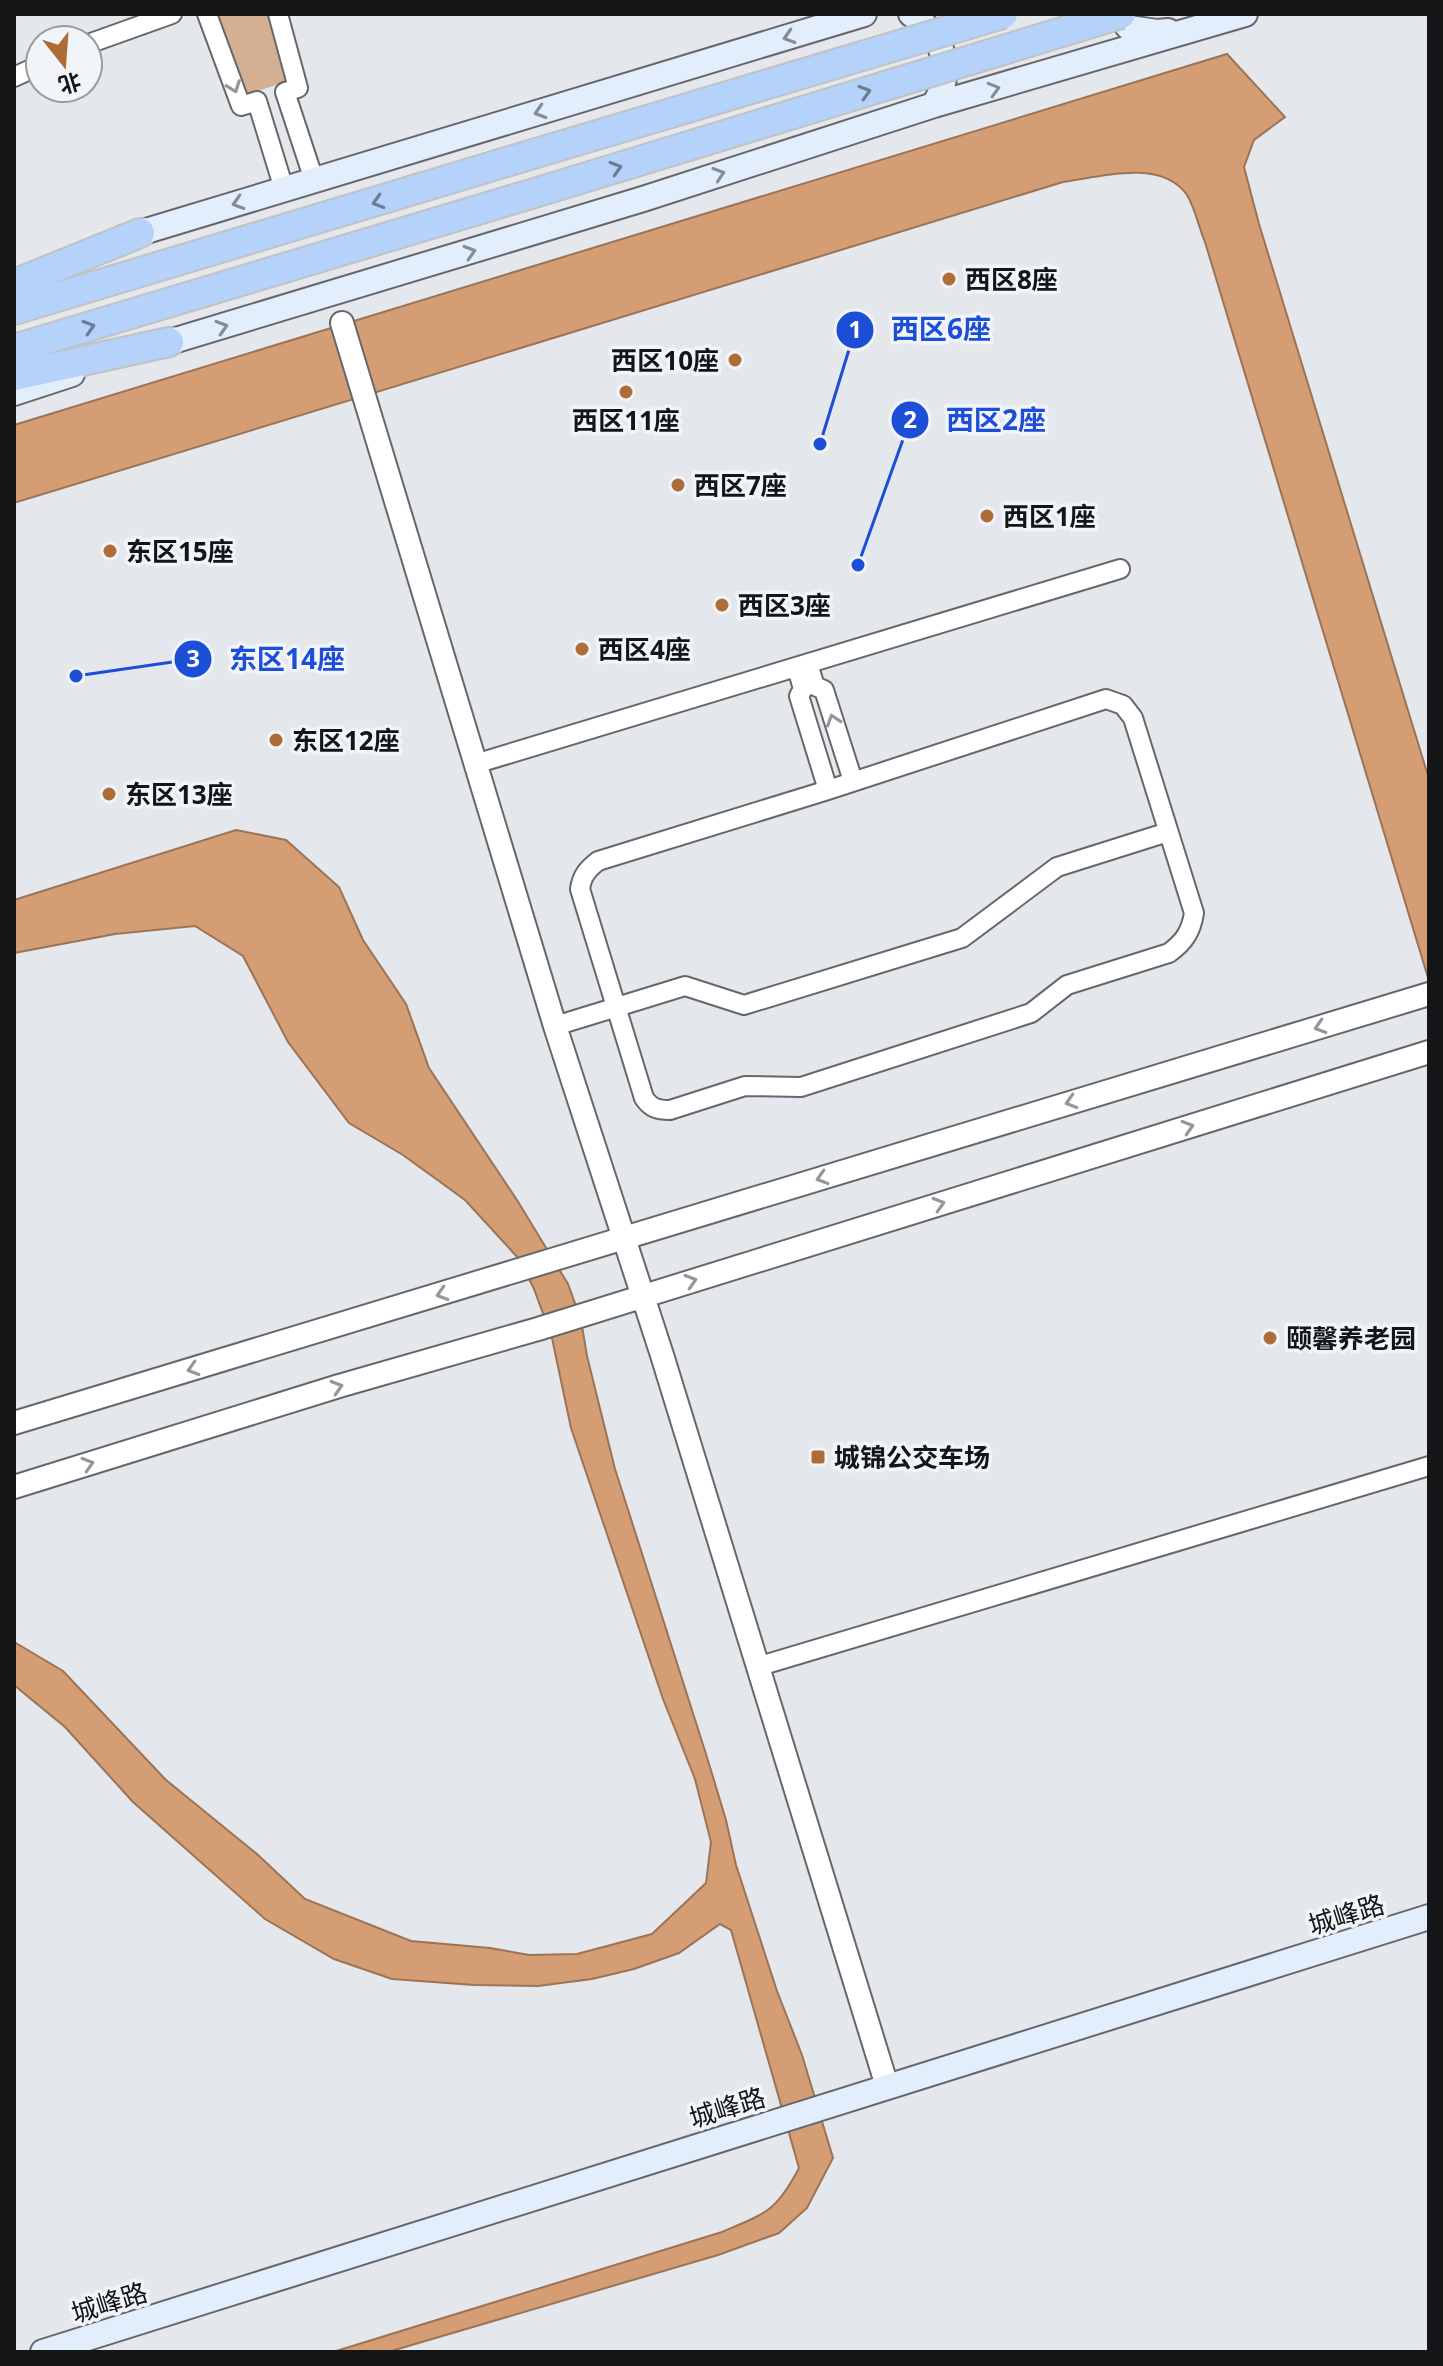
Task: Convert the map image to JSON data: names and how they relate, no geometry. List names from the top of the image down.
{
  "streets": {
    "main road": ["城峰路"]
  },
  "places": {
    "other": [
      "西区8座",
      "西区10座",
      "西区11座",
      "西区6座",
      "西区7座",
      "西区1座",
      "东区15座",
      "西区2座",
      "西区3座",
      "西区4座",
      "东区14座",
      "东区12座",
      "东区13座",
      "颐馨养老园"
    ],
    "transit": ["城锦公交车场"]
  },
  "north": "bottom"
}
